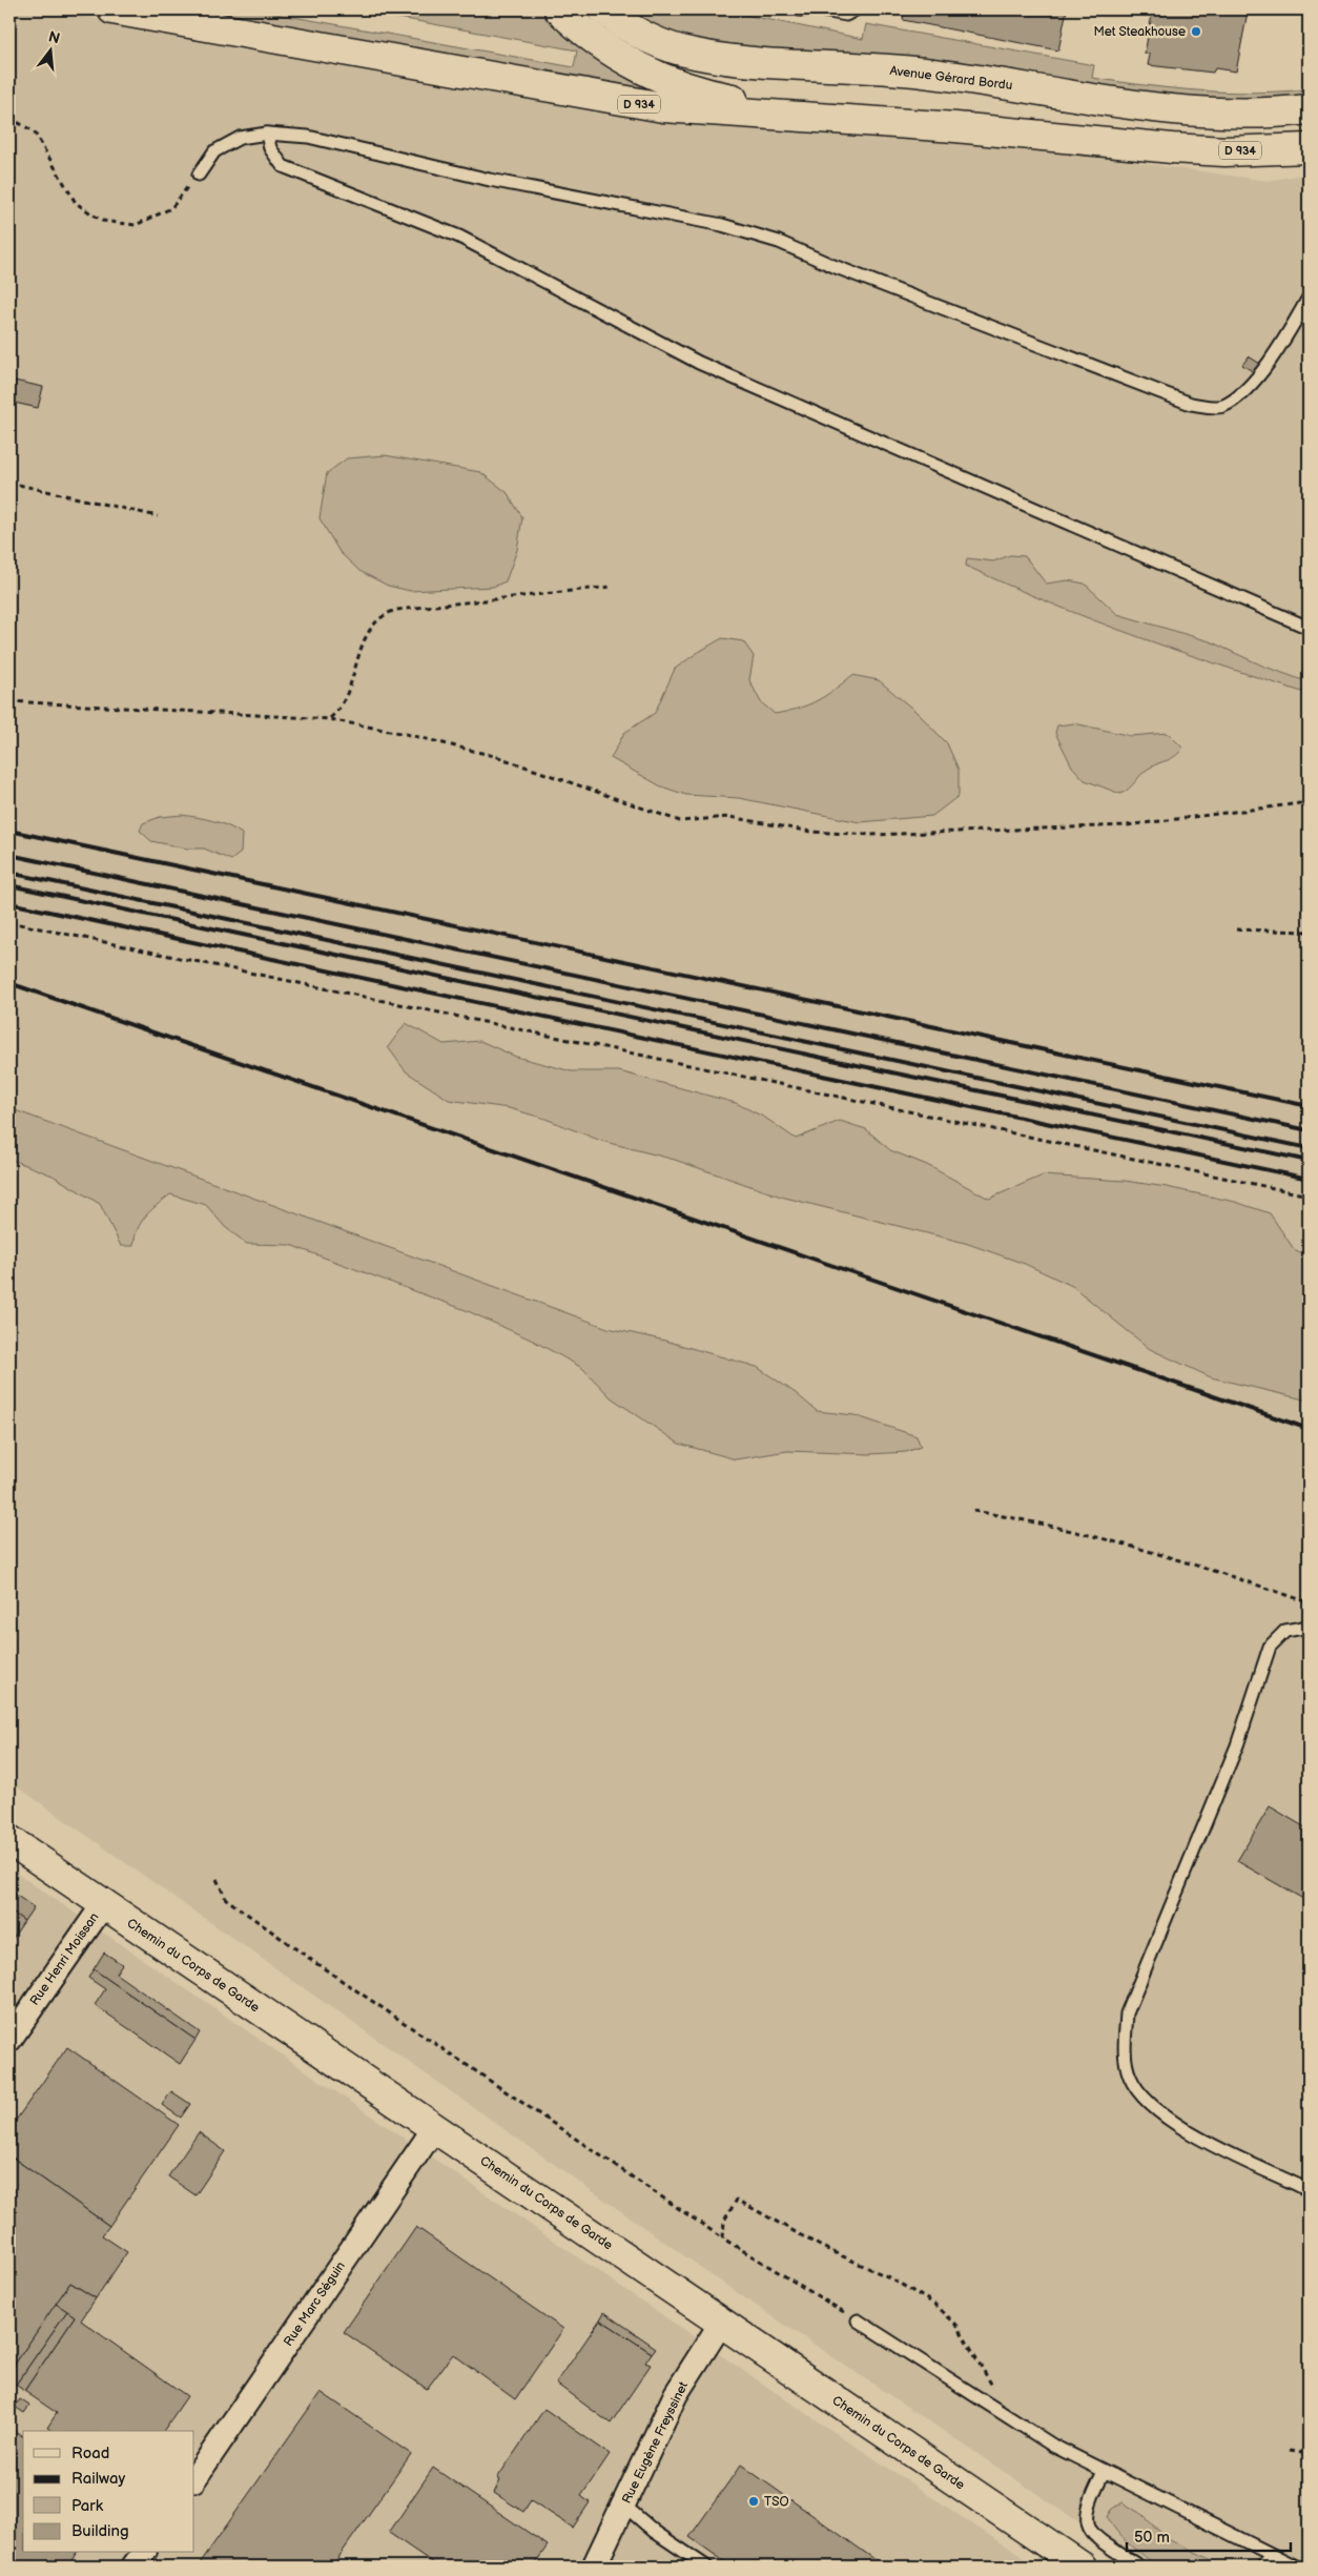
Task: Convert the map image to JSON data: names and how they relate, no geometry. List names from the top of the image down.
{
  "streets": {
    "main road": ["Avenue Gérard Bordu", "D 934", "Chemin du Corps de Garde"],
    "street": ["Rue Henri Moissan", "Rue Marc Séguin", "Rue Eugène Freyssinet"]
  },
  "crossings": [
    ["Rue Henri Moissan", "Chemin du Corps de Garde"],
    ["Chemin du Corps de Garde", "Rue Marc Séguin"],
    ["Chemin du Corps de Garde", "Rue Eugène Freyssinet"]
  ],
  "places": ["Met Steakhouse", "TSO"],
  "legend": [
    "Road",
    "Railway",
    "Park",
    "Building"
  ],
  "scale_bar": "50 m",
  "north": "top"
}
